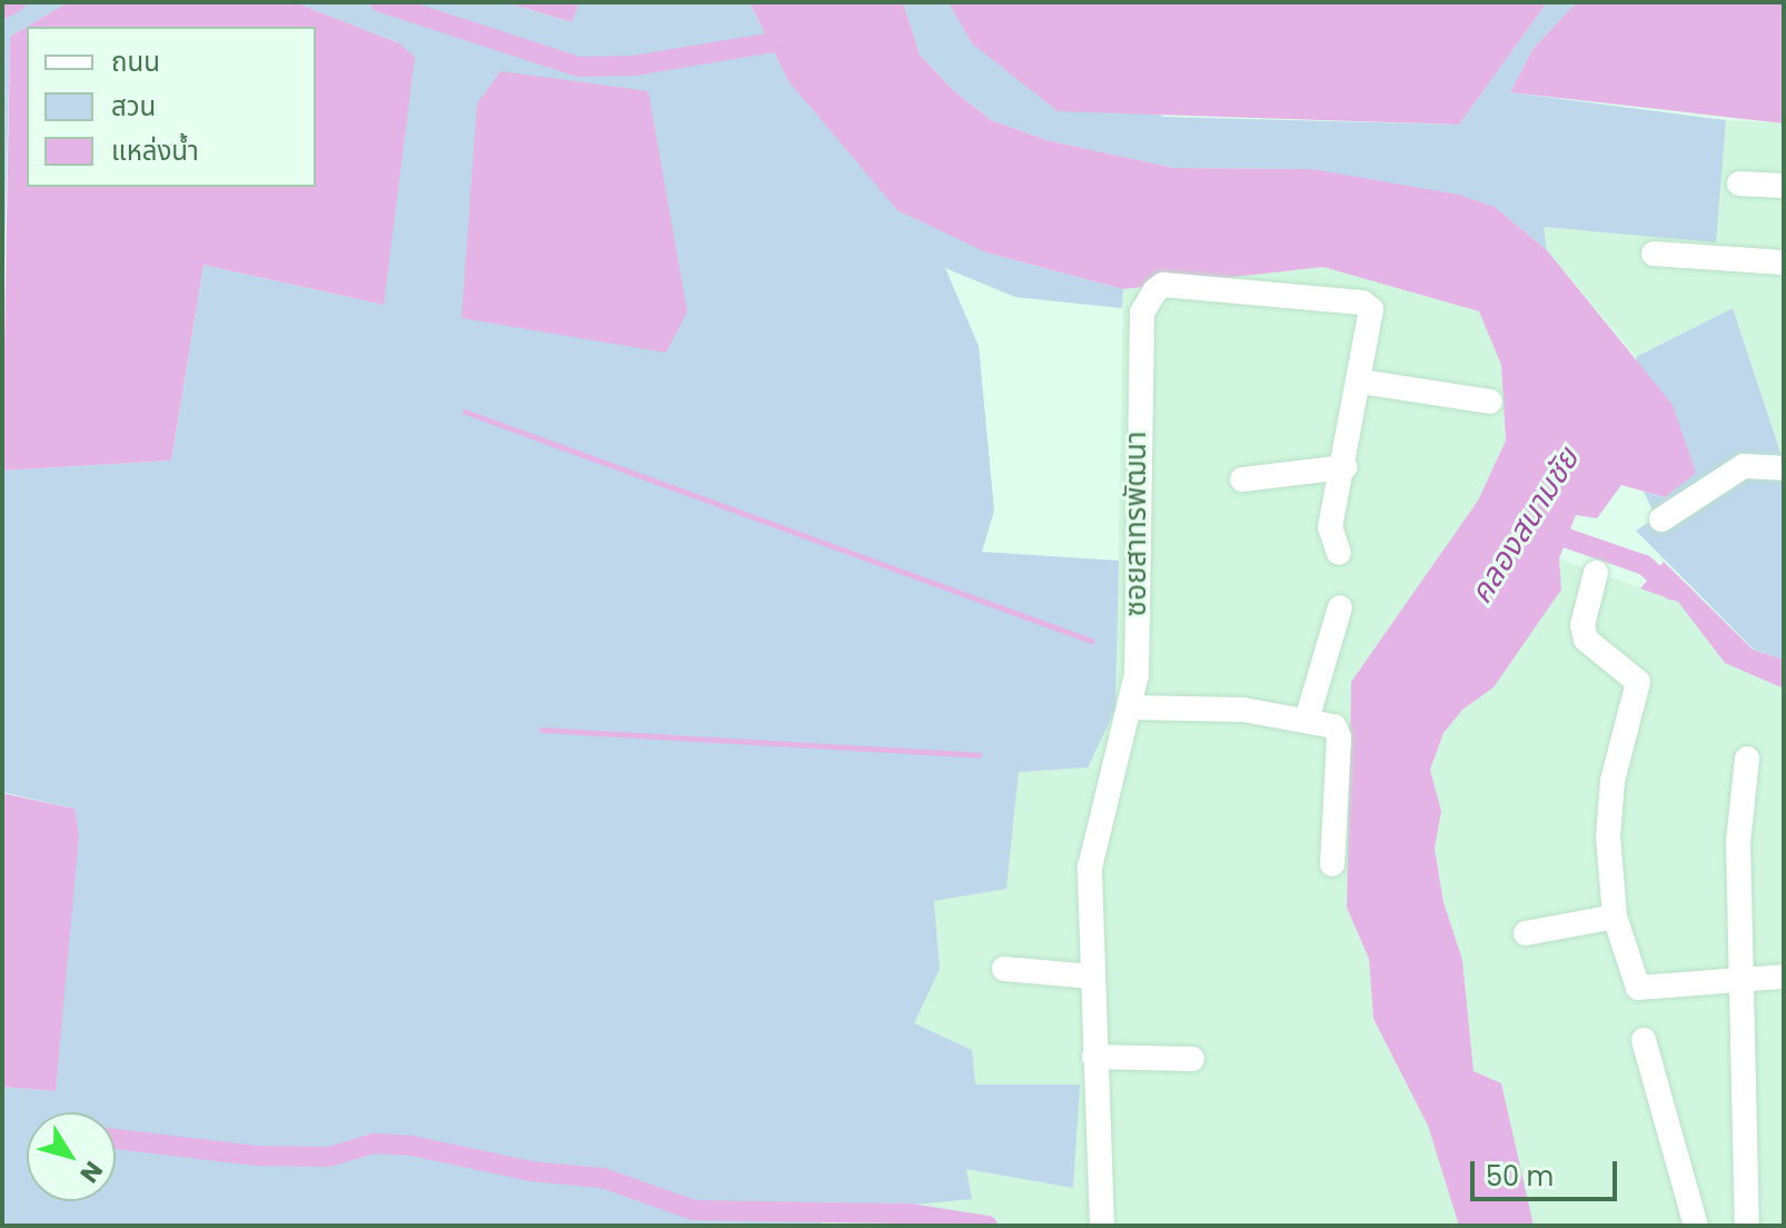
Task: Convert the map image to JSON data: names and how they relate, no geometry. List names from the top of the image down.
{
  "streets": {
    "street": ["ซอยสาทรพัฒนา"]
  },
  "water": ["คลองสนามชัย"],
  "legend": ["ถนน", "สวน", "แหล่งน้ำ"],
  "scale_bar": "50 m",
  "north": "bottom right"
}
